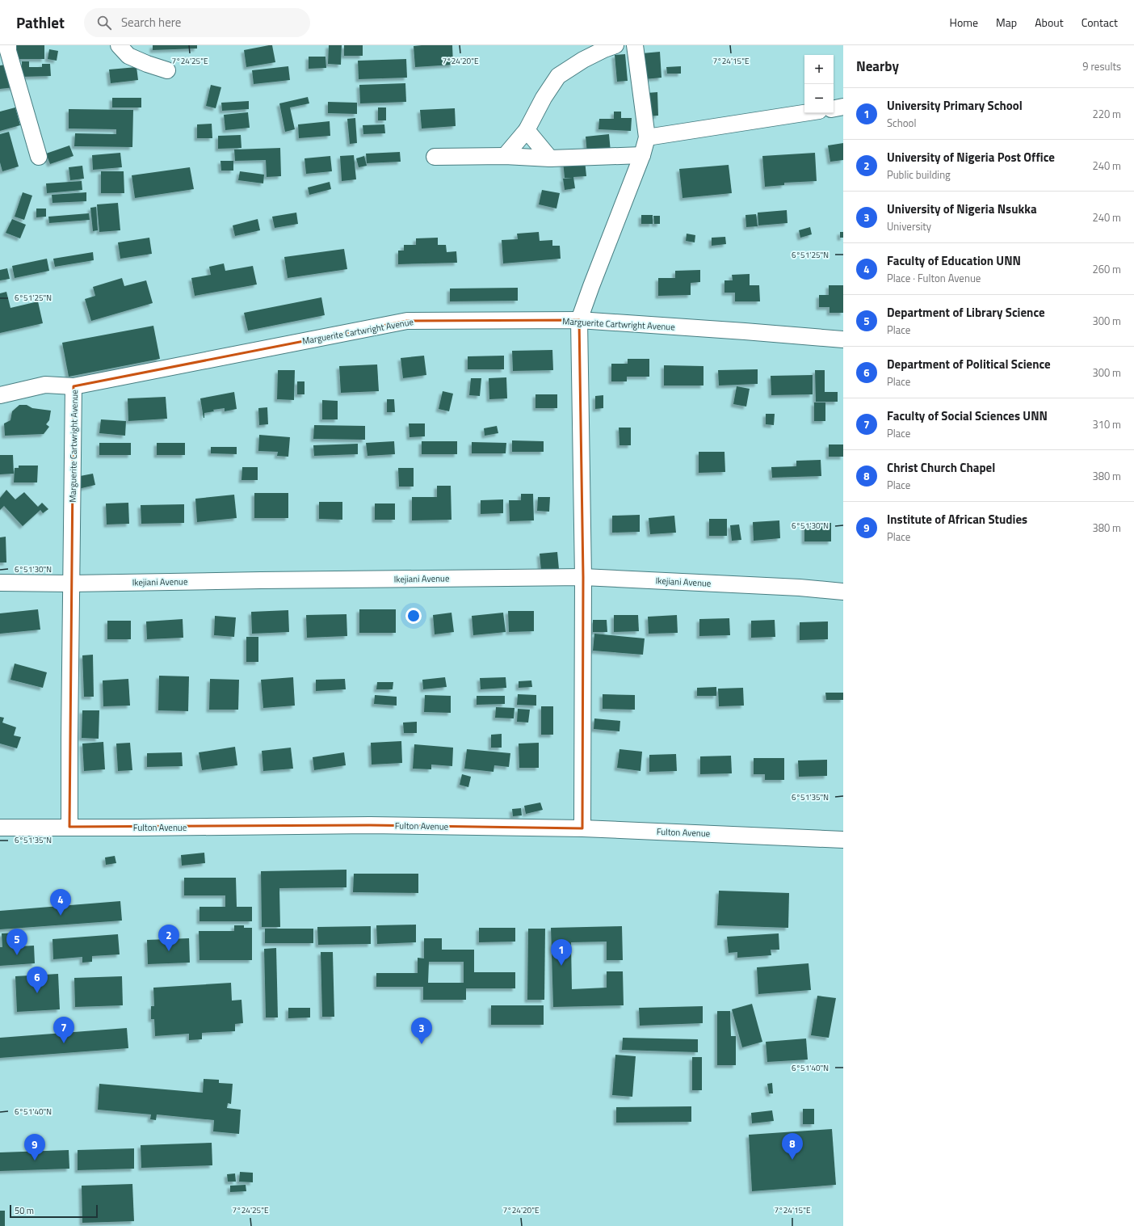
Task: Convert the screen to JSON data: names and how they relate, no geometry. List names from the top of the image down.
{
  "streets": {
    "street": ["Marguerite Cartwright Avenue", "Ikejiani Avenue", "Fulton Avenue"]
  },
  "crossings": [
    ["Marguerite Cartwright Avenue", "Ikejiani Avenue"],
    ["Marguerite Cartwright Avenue", "Fulton Avenue"]
  ],
  "scale_bar": "50 m",
  "page": {
    "header": "Pathlet",
    "search": "Search here",
    "nav": [
      "Home",
      "Map",
      "About",
      "Contact"
    ],
    "heading": ["Nearby", "9 results"],
    "map_buttons": ["+", "−"],
    "list": [
      {
        "mark": "1",
        "name": "University Primary School",
        "note": "School",
        "value": "220 m"
      },
      {
        "mark": "2",
        "name": "University of Nigeria Post Office",
        "note": "Public building",
        "value": "240 m"
      },
      {
        "mark": "3",
        "name": "University of Nigeria Nsukka",
        "note": "University",
        "value": "240 m"
      },
      {
        "mark": "4",
        "name": "Faculty of Education UNN",
        "note": "Place · Fulton Avenue",
        "value": "260 m"
      },
      {
        "mark": "5",
        "name": "Department of Library Science",
        "note": "Place",
        "value": "300 m"
      },
      {
        "mark": "6",
        "name": "Department of Political Science",
        "note": "Place",
        "value": "300 m"
      },
      {
        "mark": "7",
        "name": "Faculty of Social Sciences UNN",
        "note": "Place",
        "value": "310 m"
      },
      {
        "mark": "8",
        "name": "Christ Church Chapel",
        "note": "Place",
        "value": "380 m"
      },
      {
        "mark": "9",
        "name": "Institute of African Studies",
        "note": "Place",
        "value": "380 m"
      }
    ],
    "pins": [
      "4",
      "2",
      "5",
      "1",
      "6",
      "7",
      "3",
      "8",
      "9"
    ],
    "scale": "50 m"
  },
  "coordinates": [
    "7°24'25\"E",
    "7°24'20\"E",
    "7°24'15\"E",
    "6°51'25\"N",
    "6°51'30\"N",
    "6°51'35\"N",
    "6°51'40\"N"
  ]
}
